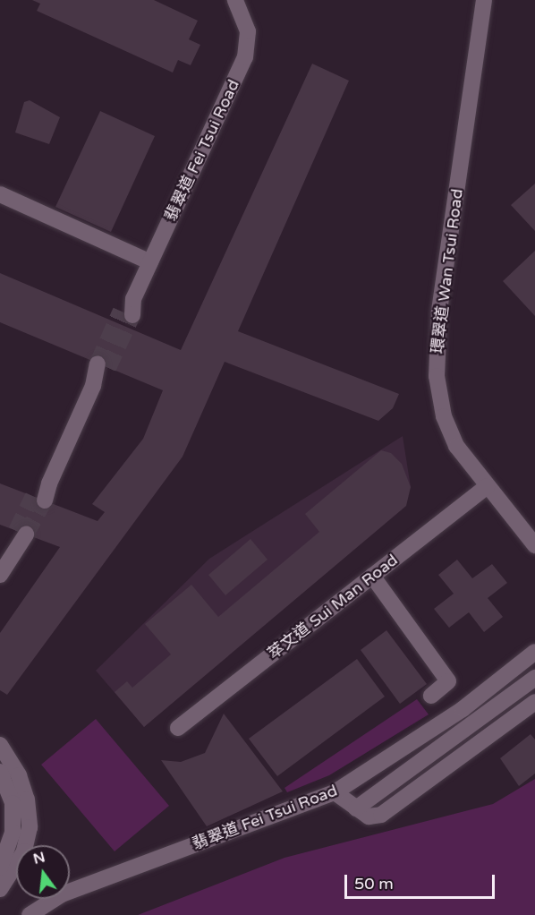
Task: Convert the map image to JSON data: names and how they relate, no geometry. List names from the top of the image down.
{
  "streets": {
    "street": ["翡翠道 Fei Tsui Road", "環翠道 Wan Tsui Road", "萃文道 Sui Man Road"]
  },
  "crossings": [
    ["環翠道 Wan Tsui Road", "萃文道 Sui Man Road"]
  ],
  "scale_bar": "50 m",
  "north": "top"
}
